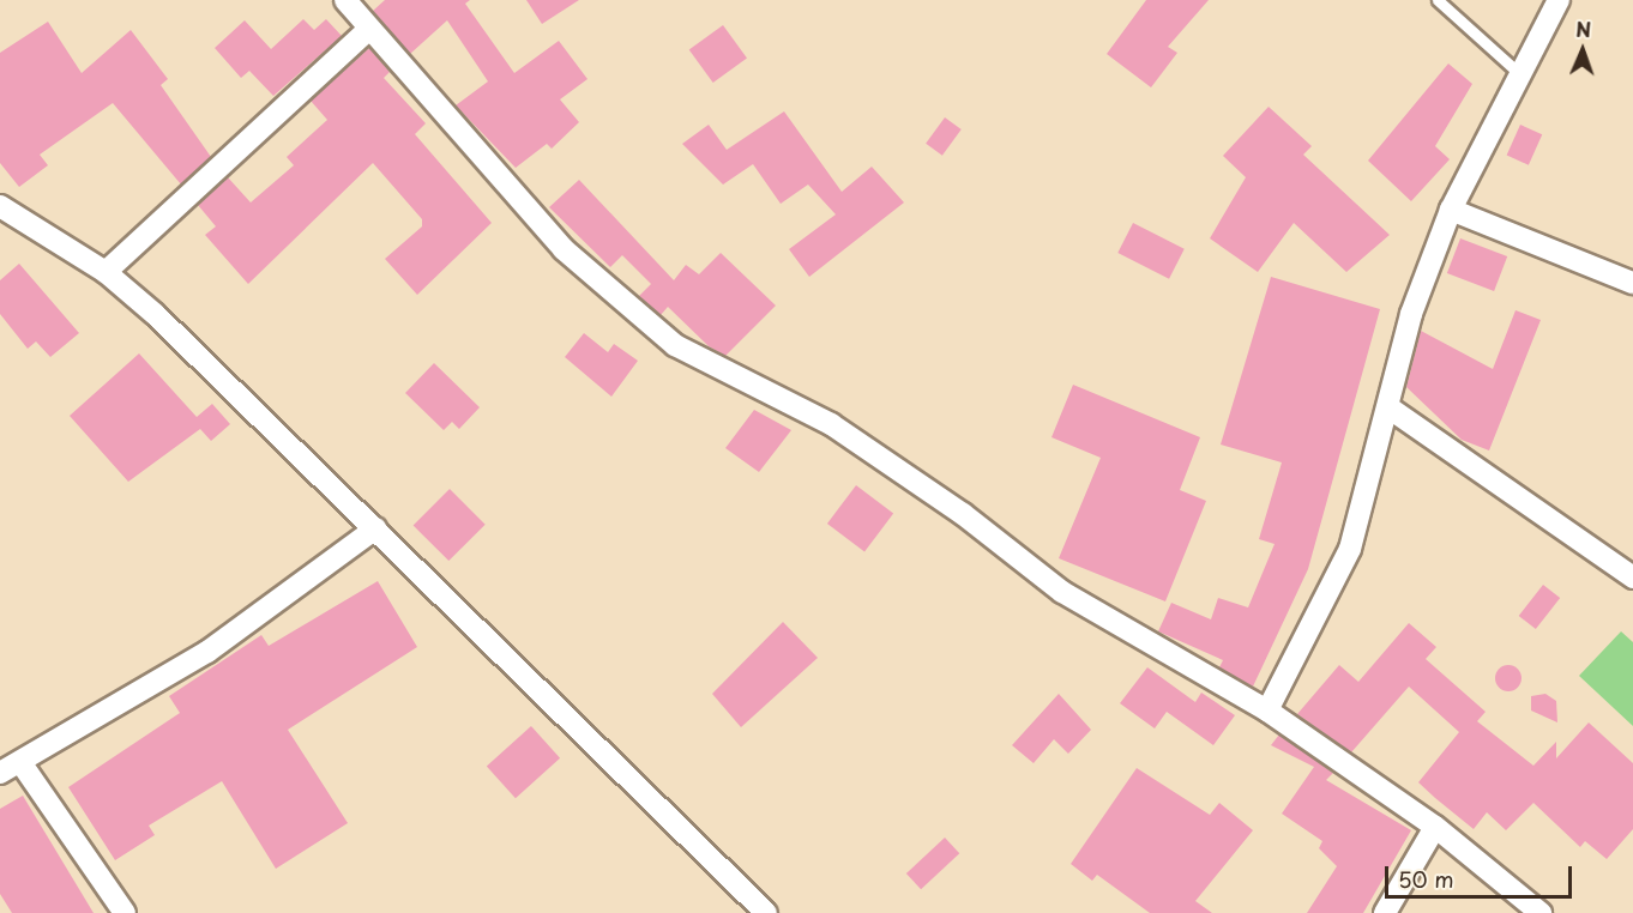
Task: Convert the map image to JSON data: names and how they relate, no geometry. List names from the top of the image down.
{
  "scale_bar": "50 m",
  "north": "top"
}
